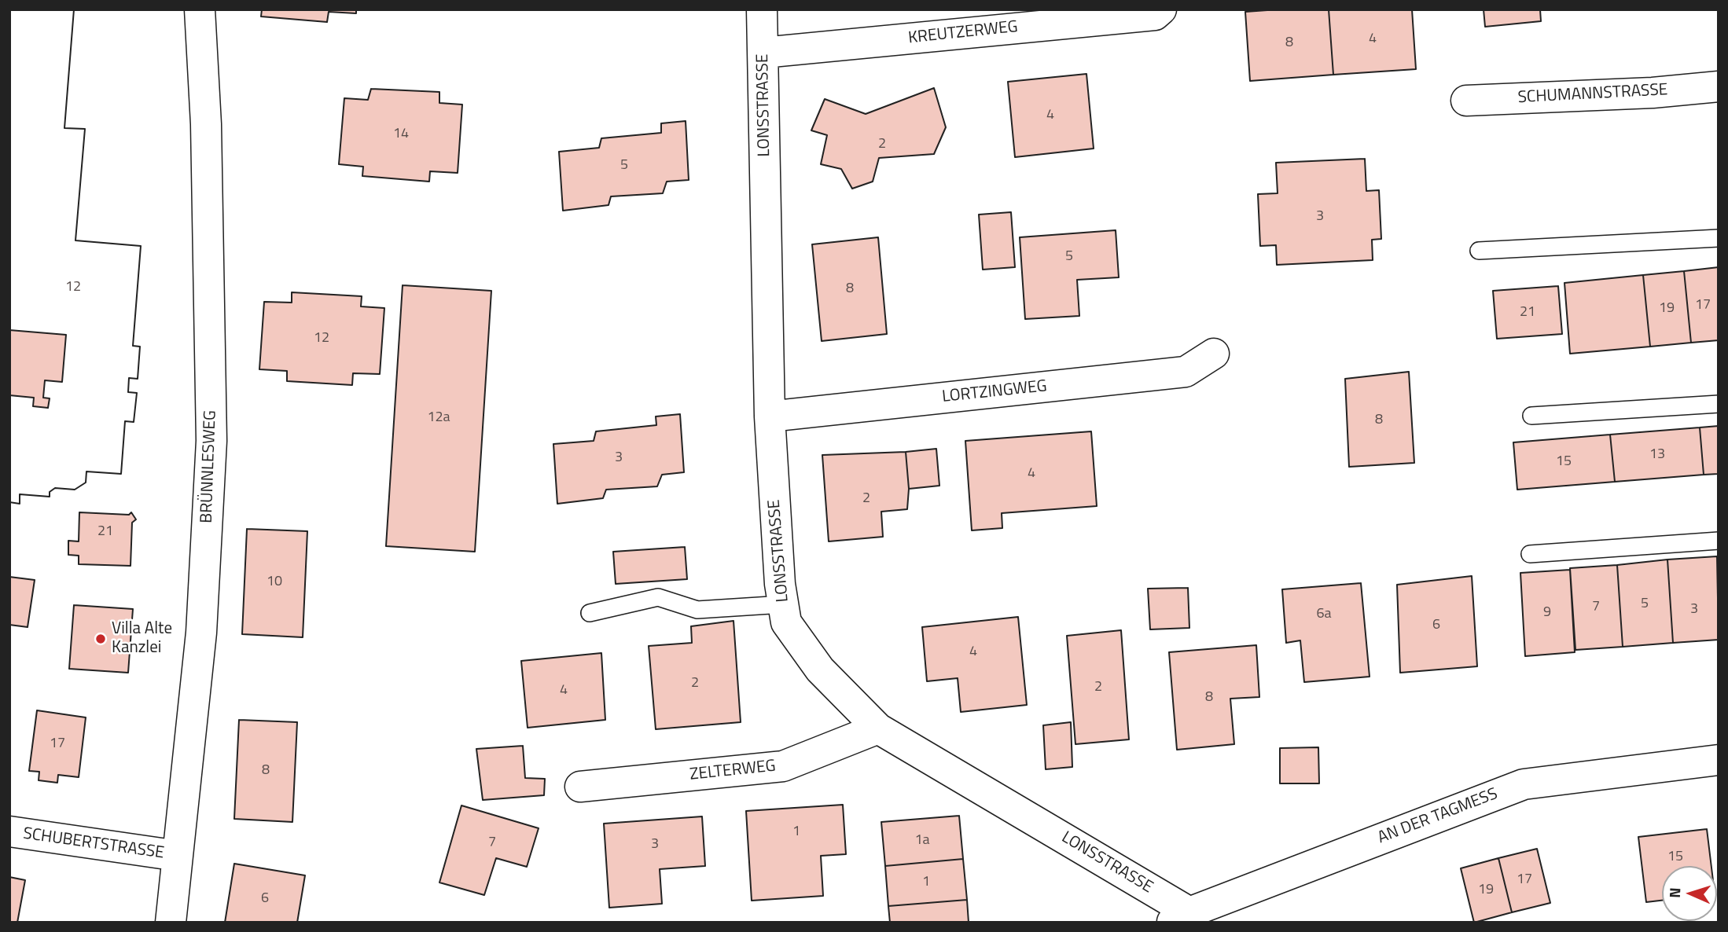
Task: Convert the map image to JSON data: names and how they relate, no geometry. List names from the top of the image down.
{
  "streets": {
    "street": [
      "KREUTZERWEG",
      "SCHUMANNSTRASSE",
      "LONSSTRASSE",
      "LORTZINGWEG",
      "BRÜNNLESWEG",
      "ZELTERWEG",
      "AN DER TAGMESS",
      "SCHUBERTSTRASSE"
    ]
  },
  "crossings": [
    ["KREUTZERWEG", "LONSSTRASSE"],
    ["LONSSTRASSE", "LORTZINGWEG"],
    ["LONSSTRASSE", "ZELTERWEG"],
    ["LONSSTRASSE", "AN DER TAGMESS"],
    ["BRÜNNLESWEG", "SCHUBERTSTRASSE"]
  ],
  "places": ["Villa Alte Kanzlei"],
  "house_numbers": [
    "4",
    "8",
    "4",
    "14",
    "2",
    "5",
    "3",
    "5",
    "12",
    "8",
    "17",
    "19",
    "21",
    "12",
    "12a",
    "8",
    "13",
    "3",
    "15",
    "4",
    "2",
    "21",
    "10",
    "5",
    "7",
    "3",
    "9",
    "6a",
    "6",
    "4",
    "2",
    "2",
    "4",
    "8",
    "17",
    "8",
    "1",
    "1a",
    "7",
    "3",
    "15",
    "17",
    "1",
    "19",
    "6"
  ],
  "north": "left"
}
